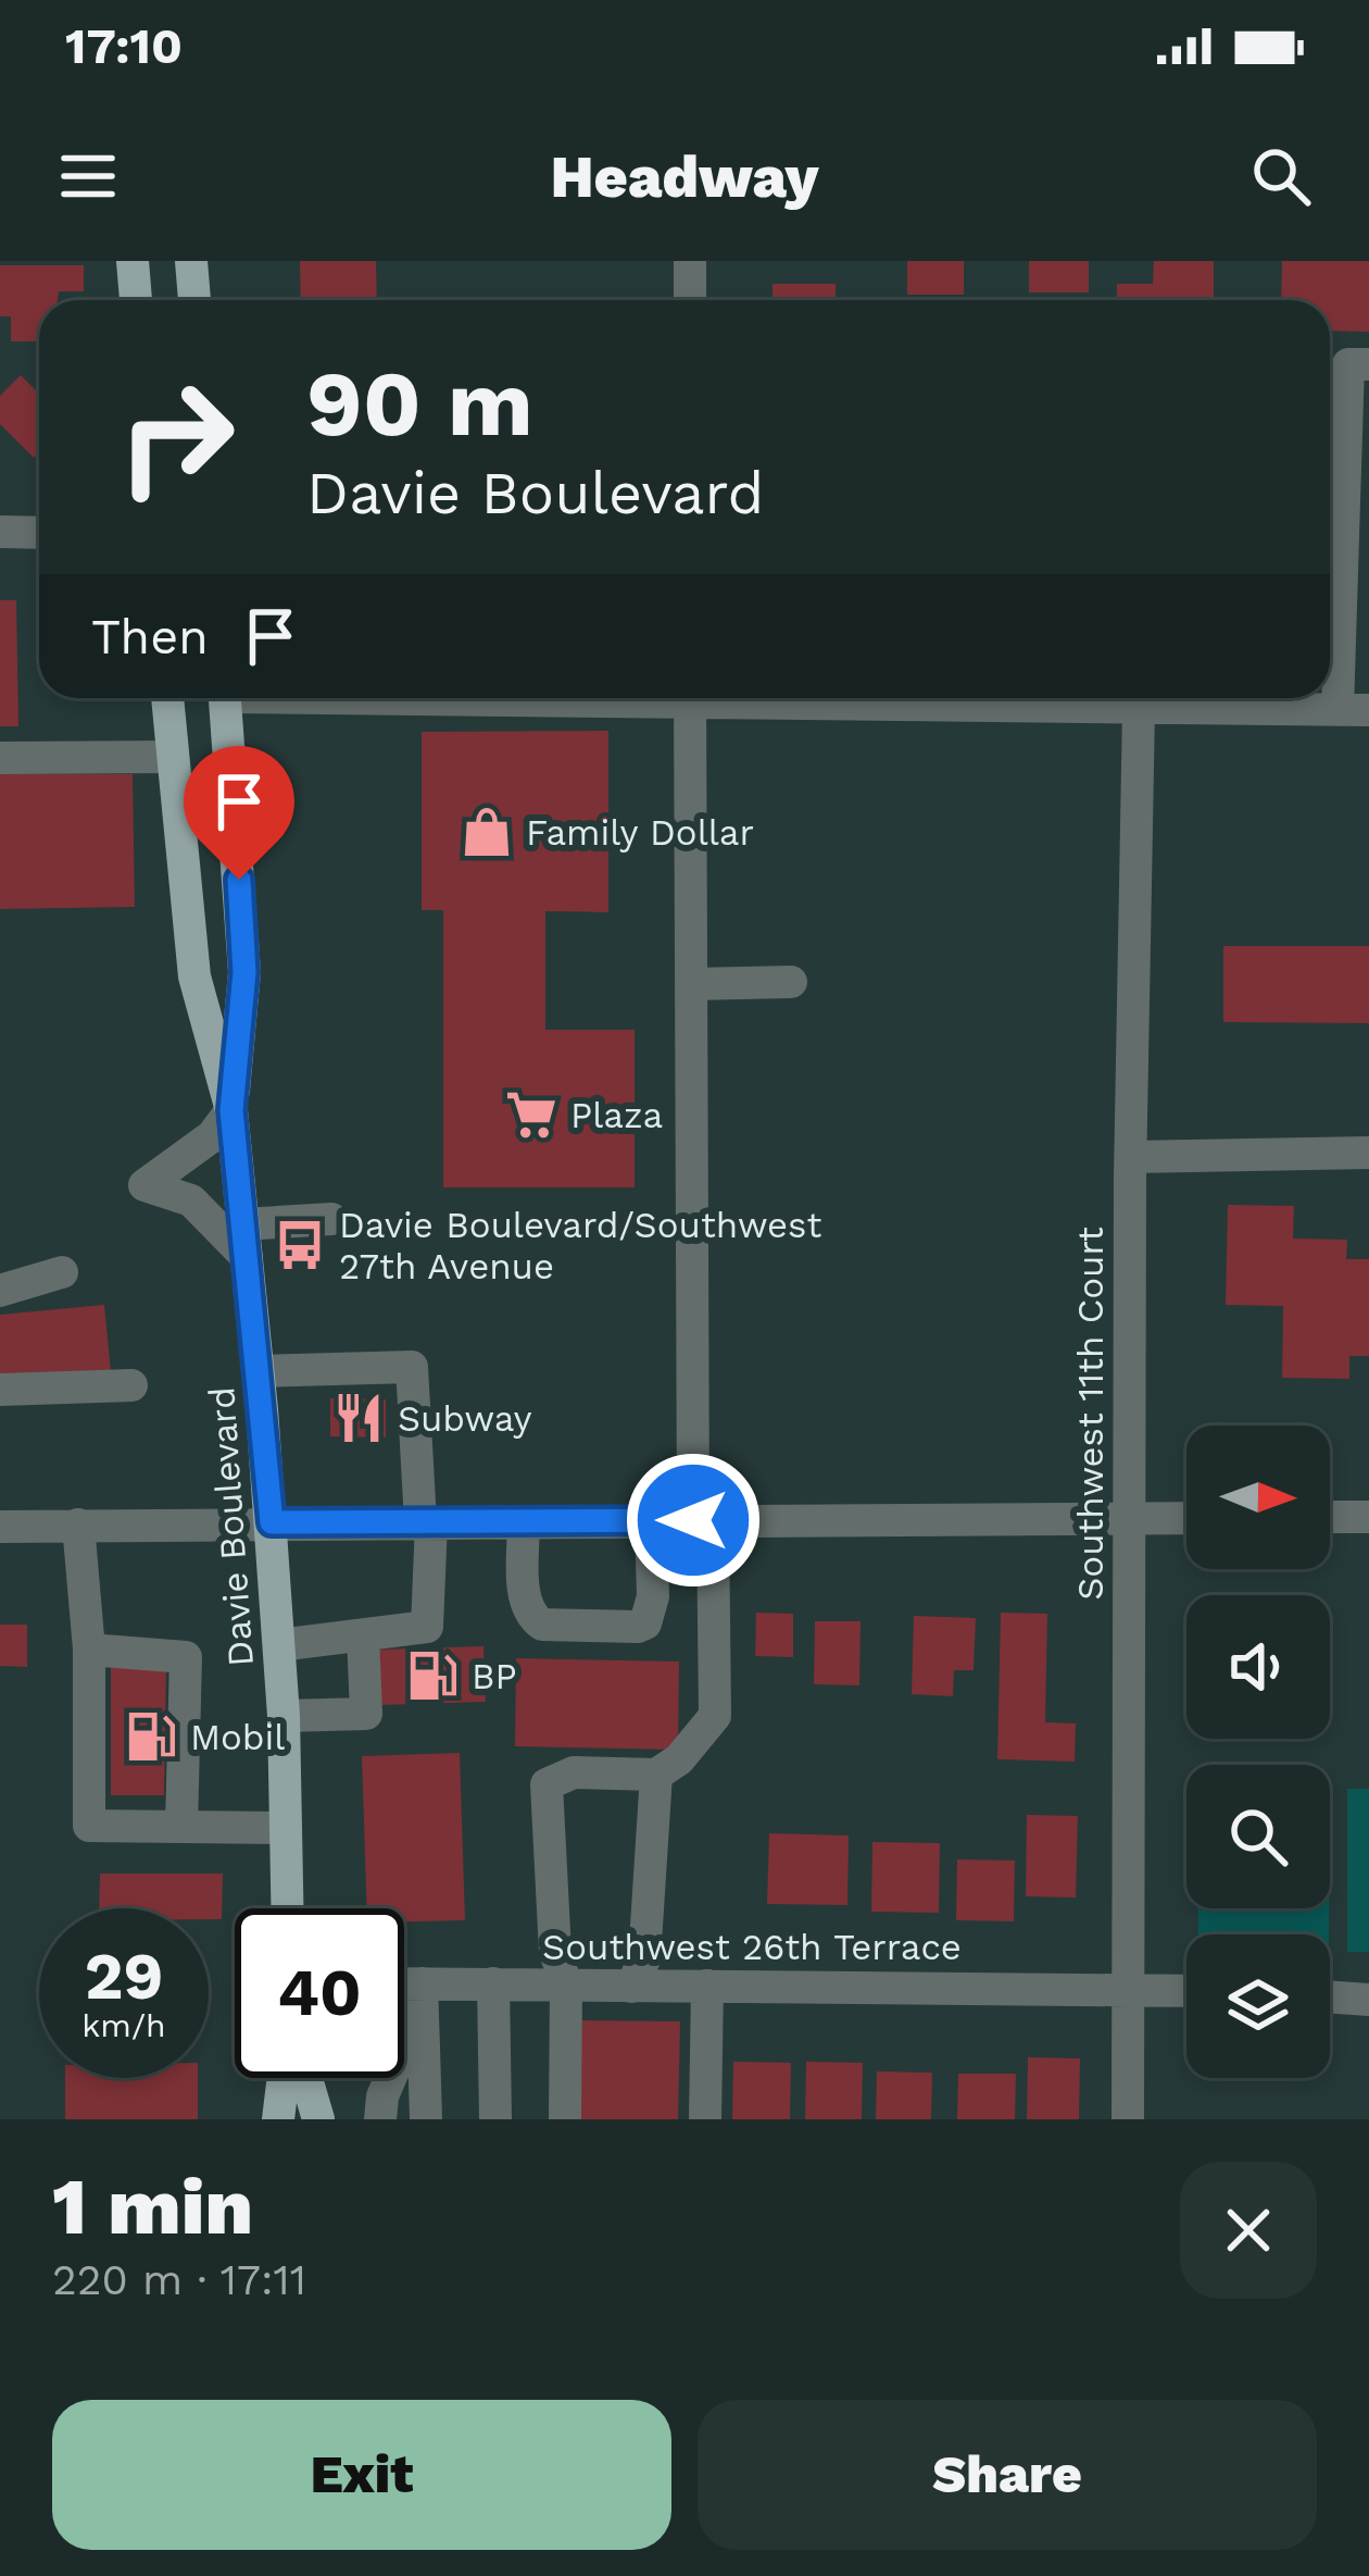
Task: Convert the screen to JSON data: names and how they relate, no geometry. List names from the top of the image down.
{
  "streets": {
    "main road": ["Davie Boulevard"],
    "street": ["Southwest 11th Court", "Southwest 26th Terrace"]
  },
  "crossings": [
    ["Southwest 11th Court", "Southwest 26th Terrace"]
  ],
  "places": {
    "shop": ["Family Dollar"],
    "supermarket": ["Plaza"],
    "bus stop": ["Davie Boulevard/Southwest 27th Avenue"],
    "restaurant": ["Subway"],
    "fuel station": ["BP", "Mobil"]
  },
  "north": "right",
  "page": {
    "status": "17:10",
    "header": "Headway",
    "turn": ["90 m", "Davie Boulevard"],
    "then": "Then",
    "speed": "29 km/h",
    "limit": "40",
    "heading": ["1 min", "220 m · 17:11"],
    "buttons": ["Exit", "Share"]
  }
}
